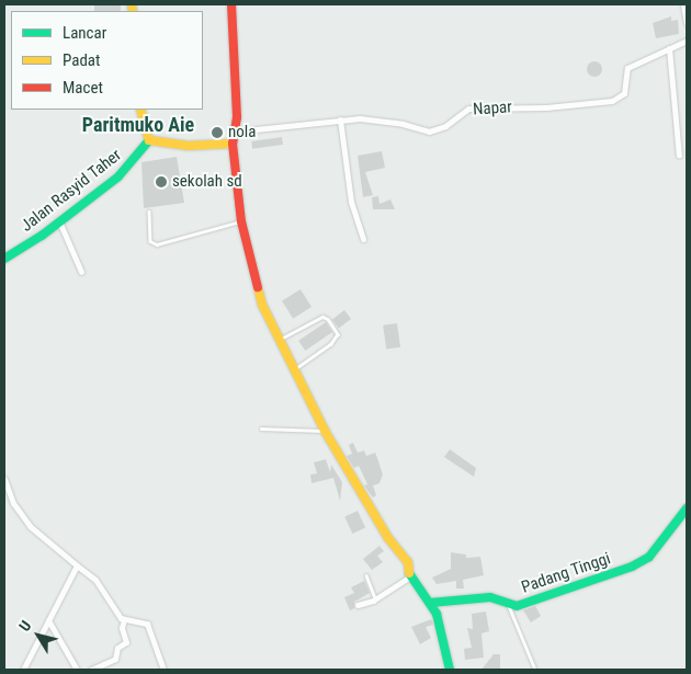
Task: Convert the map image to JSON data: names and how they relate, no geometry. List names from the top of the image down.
{
  "streets": {
    "street": ["Napar", "Jalan Rasyid Taher", "Padang Tinggi"]
  },
  "districts": ["Paritmuko Aie"],
  "places": ["nola", "sekolah sd"],
  "legend": ["Lancar", "Padat", "Macet"],
  "north": "top left"
}
